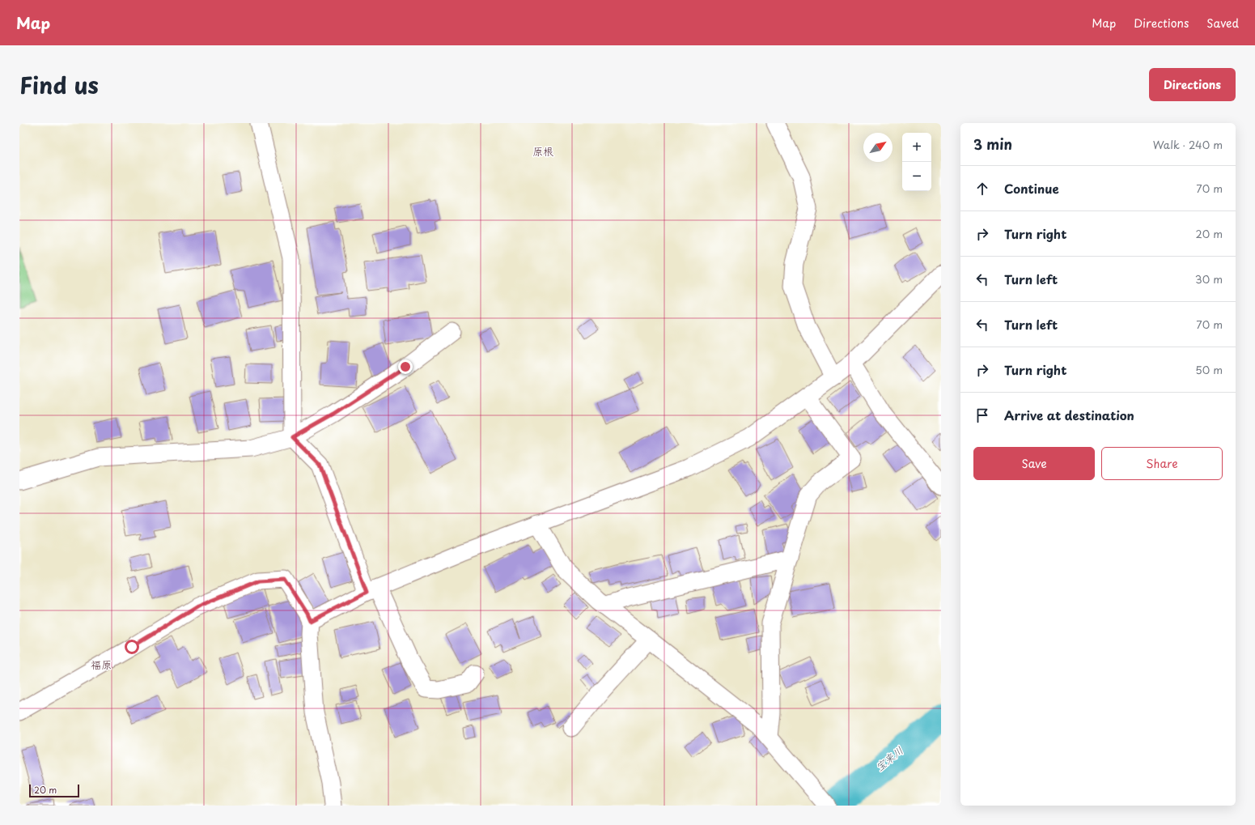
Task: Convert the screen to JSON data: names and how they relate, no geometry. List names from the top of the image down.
{
  "districts": ["原根", "福原"],
  "water": ["宝来川"],
  "scale_bar": "20 m",
  "north": "top right",
  "page": {
    "header": "Map",
    "nav": ["Map", "Directions", "Saved"],
    "title": "Find us",
    "buttons": [
      "Directions",
      ["Save", "Share"]
    ],
    "heading": ["3 min", "Walk · 240 m"],
    "map_buttons": ["+", "−"],
    "list": [
      ["Continue", "70 m"],
      ["Turn right", "20 m"],
      ["Turn left", "30 m"],
      ["Turn left", "70 m"],
      ["Turn right", "50 m"],
      "Arrive at destination"
    ],
    "scale": "20 m"
  }
}
